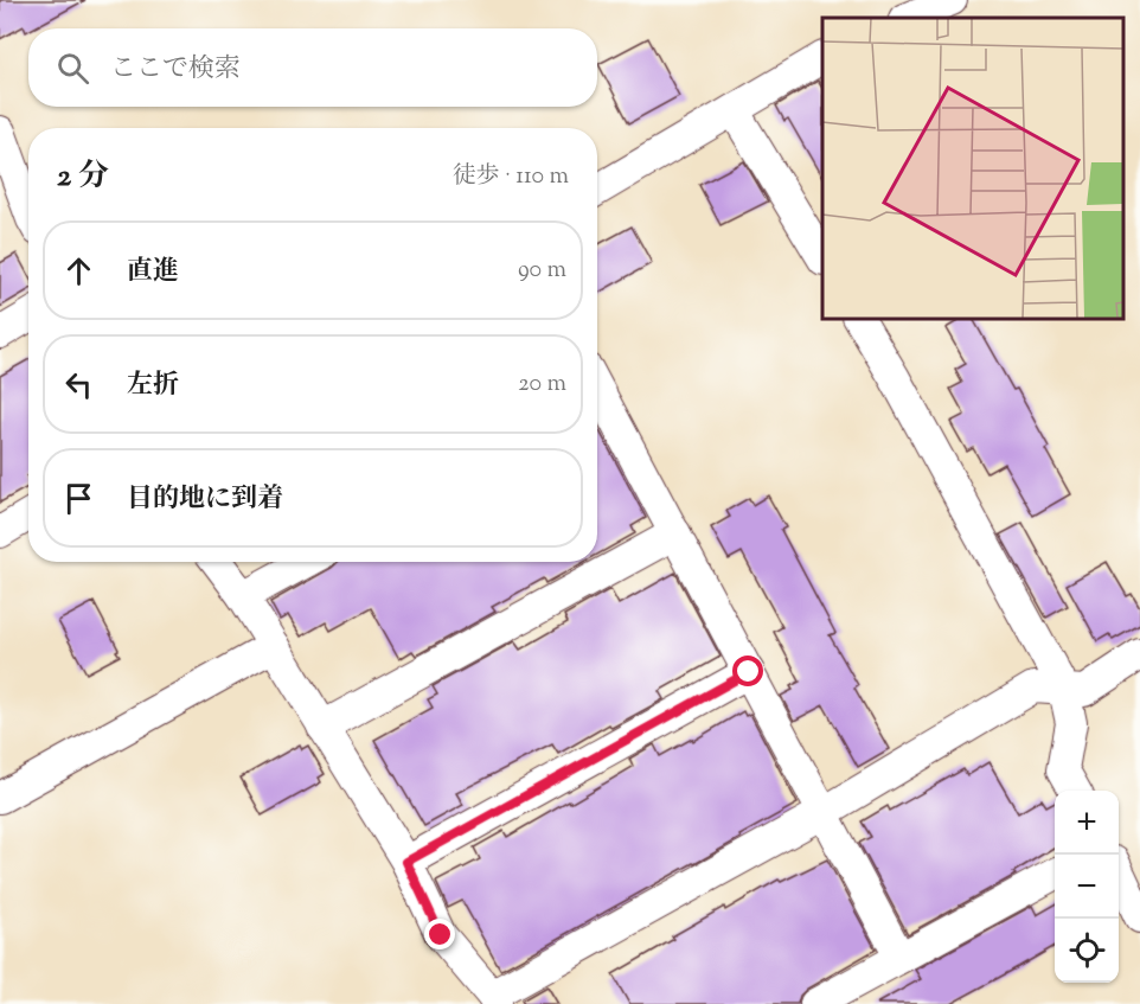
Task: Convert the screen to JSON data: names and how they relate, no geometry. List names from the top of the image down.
{
  "page": {
    "search": "ここで検索",
    "heading": ["2 分", "徒歩 · 110 m"],
    "list": [
      ["直進", "90 m"],
      ["左折", "20 m"],
      "目的地に到着"
    ],
    "map_buttons": ["+", "−"]
  }
}
